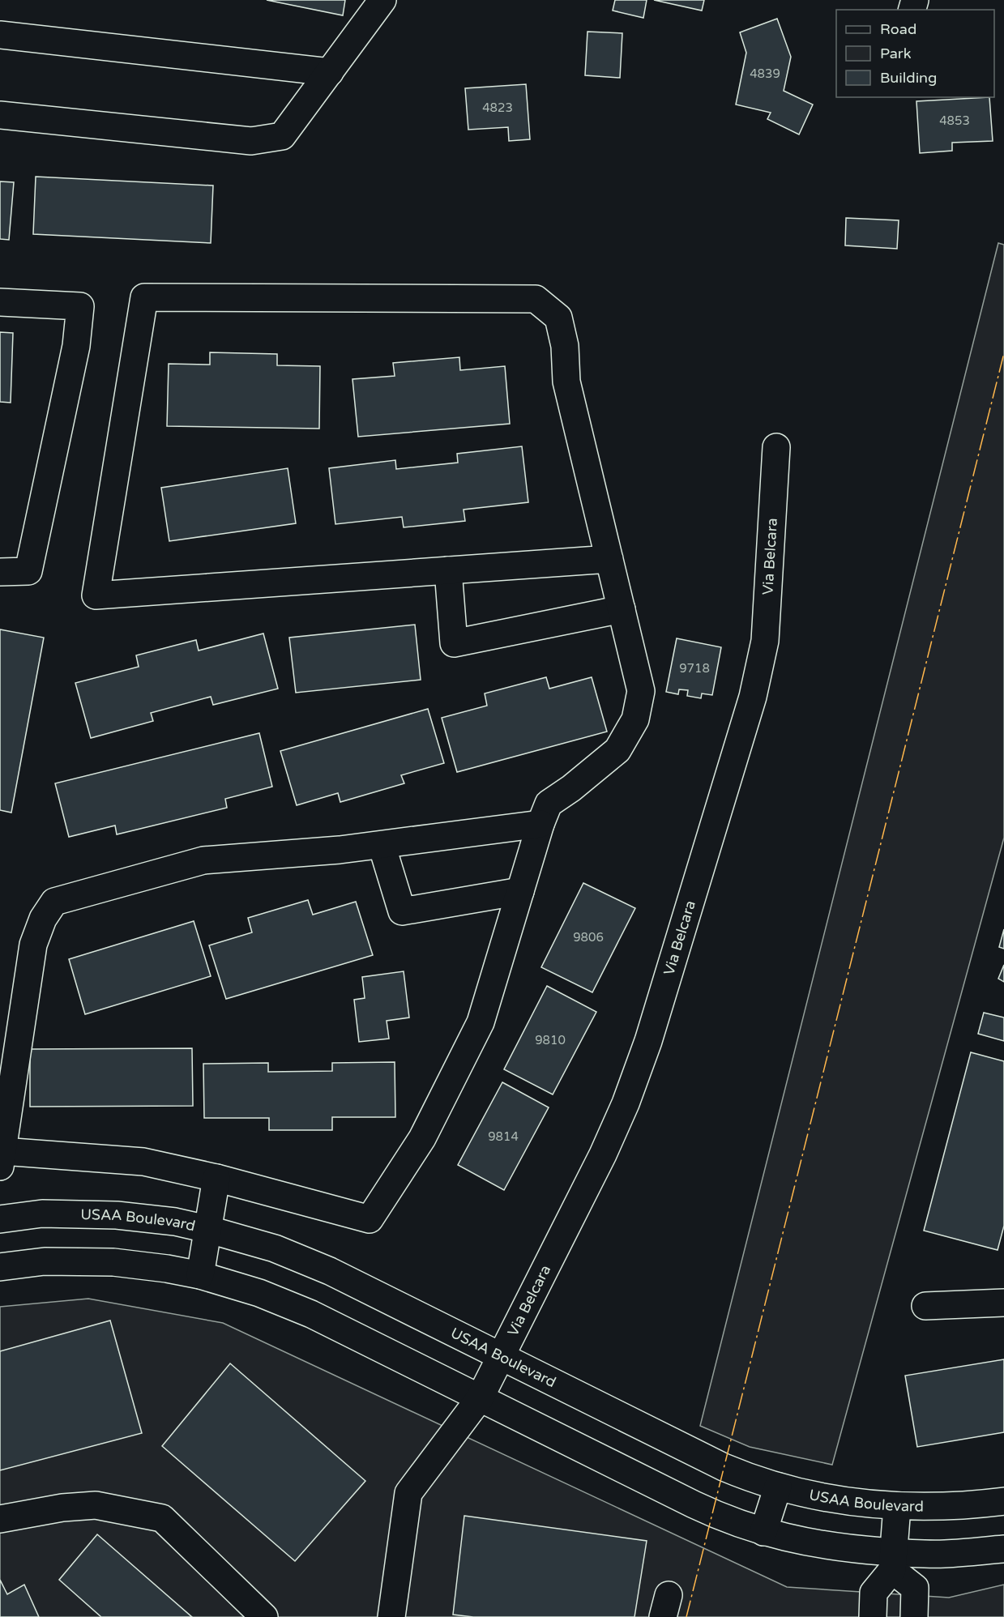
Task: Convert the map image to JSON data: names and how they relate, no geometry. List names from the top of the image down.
{
  "streets": {
    "street": ["Via Belcara", "USAA Boulevard"]
  },
  "crossings": [
    ["Via Belcara", "USAA Boulevard"]
  ],
  "house_numbers": [
    "4839",
    "4823",
    "4853",
    "9718",
    "9806",
    "9810",
    "9814"
  ],
  "legend": ["Road", "Park", "Building"]
}
